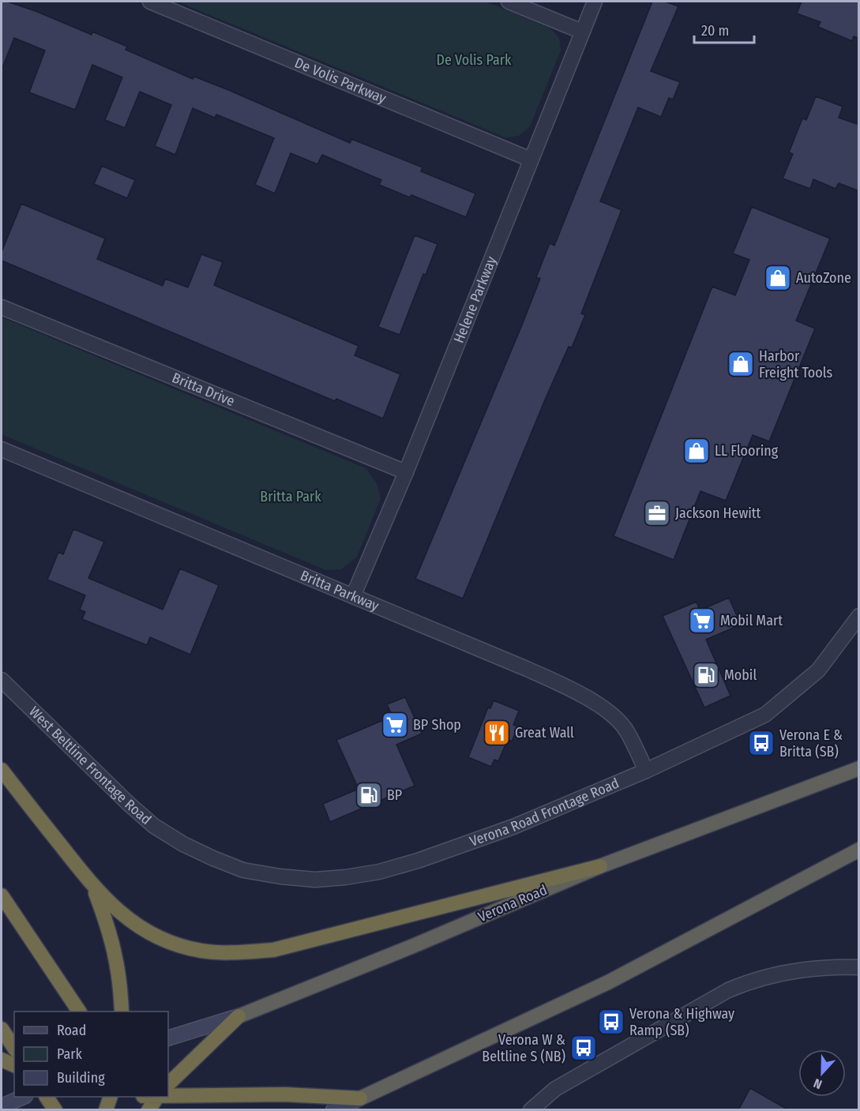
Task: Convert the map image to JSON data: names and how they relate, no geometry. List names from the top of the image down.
{
  "streets": {
    "highway": ["Verona Road"],
    "street": [
      "De Volis Parkway",
      "Helene Parkway",
      "Britta Drive",
      "Britta Parkway",
      "West Beltline Frontage Road",
      "Verona Road Frontage Road"
    ]
  },
  "crossings": [
    ["De Volis Parkway", "Helene Parkway"],
    ["Helene Parkway", "Britta Drive"],
    ["Helene Parkway", "Britta Parkway"],
    ["Britta Parkway", "Verona Road Frontage Road"],
    ["West Beltline Frontage Road", "Verona Road Frontage Road"]
  ],
  "parks": ["De Volis Park", "Britta Park"],
  "places": {
    "shop": ["AutoZone", "Harbor Freight Tools", "LL Flooring"],
    "office": ["Jackson Hewitt"],
    "supermarket": ["Mobil Mart", "BP Shop"],
    "fuel station": ["Mobil", "BP"],
    "restaurant": ["Great Wall"],
    "bus stop": ["Verona E & Britta (SB)", "Verona & Highway Ramp (SB)", "Verona W & Beltline S (NB)"]
  },
  "legend": ["Road", "Park", "Building"],
  "scale_bar": "20 m",
  "north": "bottom"
}
